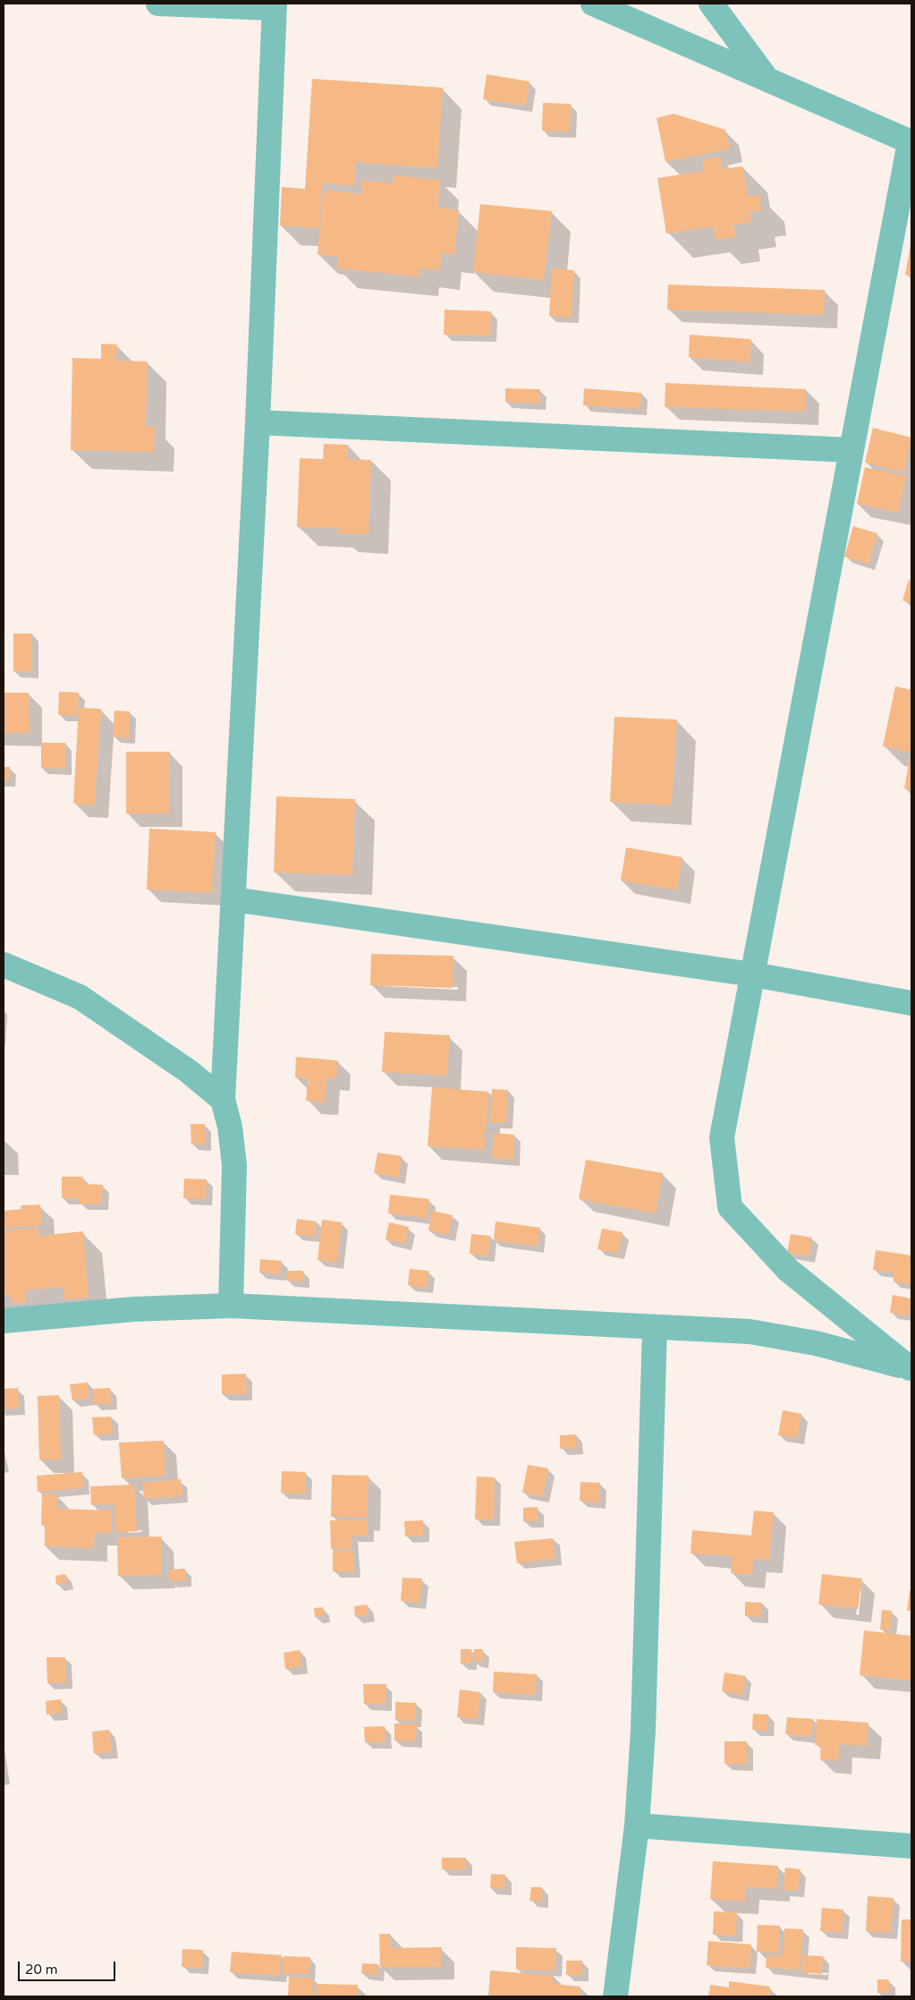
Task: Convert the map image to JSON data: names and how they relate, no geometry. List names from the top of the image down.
{
  "scale_bar": "20 m"
}
